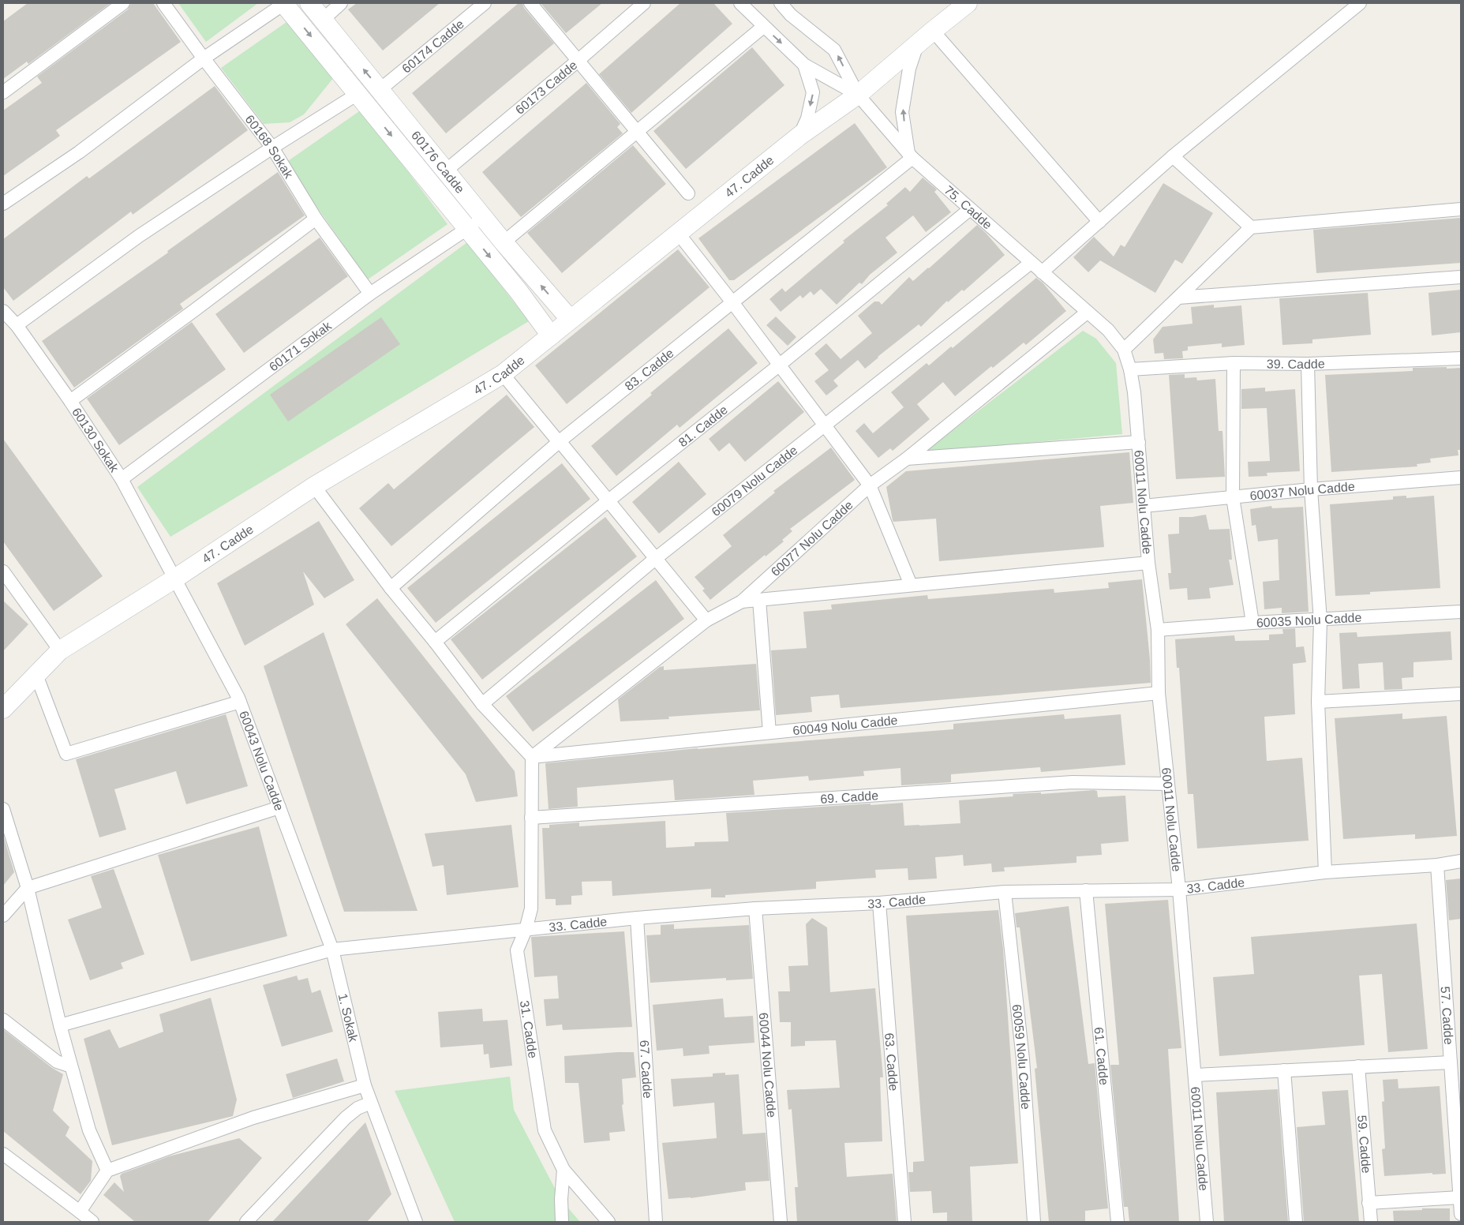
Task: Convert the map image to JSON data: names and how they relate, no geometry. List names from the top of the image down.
{
  "streets": {
    "street": [
      "60174 Cadde",
      "60173 Cadde",
      "60168 Sokak",
      "60176 Cadde",
      "47. Cadde",
      "75. Cadde",
      "60171 Sokak",
      "39. Cadde",
      "83. Cadde",
      "81. Cadde",
      "60130 Sokak",
      "60079 Nolu Cadde",
      "60037 Nolu Cadde",
      "60011 Nolu Cadde",
      "60077 Nolu Cadde",
      "60035 Nolu Cadde",
      "60049 Nolu Cadde",
      "60043 Nolu Cadde",
      "69. Cadde",
      "33. Cadde",
      "57. Cadde",
      "1. Sokak",
      "31. Cadde",
      "61. Cadde",
      "60059 Nolu Cadde",
      "63. Cadde",
      "60044 Nolu Cadde",
      "67. Cadde",
      "59. Cadde"
    ]
  },
  "crossings": [
    ["60174 Cadde", "60176 Cadde"],
    ["60173 Cadde", "60176 Cadde"],
    ["60168 Sokak", "60171 Sokak"],
    ["60176 Cadde", "47. Cadde"],
    ["60176 Cadde", "60171 Sokak"],
    ["47. Cadde", "75. Cadde"],
    ["47. Cadde", "60130 Sokak"],
    ["47. Cadde", "60043 Nolu Cadde"],
    ["75. Cadde", "83. Cadde"],
    ["75. Cadde", "81. Cadde"],
    ["75. Cadde", "60079 Nolu Cadde"],
    ["75. Cadde", "60011 Nolu Cadde"],
    ["75. Cadde", "60077 Nolu Cadde"],
    ["60171 Sokak", "60130 Sokak"],
    ["39. Cadde", "60011 Nolu Cadde"],
    ["60130 Sokak", "60043 Nolu Cadde"],
    ["60037 Nolu Cadde", "60011 Nolu Cadde"],
    ["60011 Nolu Cadde", "60035 Nolu Cadde"],
    ["60011 Nolu Cadde", "60049 Nolu Cadde"],
    ["60011 Nolu Cadde", "69. Cadde"],
    ["60011 Nolu Cadde", "33. Cadde"],
    ["60077 Nolu Cadde", "60049 Nolu Cadde"],
    ["60077 Nolu Cadde", "31. Cadde"],
    ["60049 Nolu Cadde", "31. Cadde"],
    ["60043 Nolu Cadde", "33. Cadde"],
    ["60043 Nolu Cadde", "1. Sokak"],
    ["69. Cadde", "31. Cadde"],
    ["33. Cadde", "57. Cadde"],
    ["33. Cadde", "1. Sokak"],
    ["33. Cadde", "31. Cadde"],
    ["33. Cadde", "61. Cadde"],
    ["33. Cadde", "60059 Nolu Cadde"],
    ["33. Cadde", "63. Cadde"],
    ["33. Cadde", "60044 Nolu Cadde"],
    ["33. Cadde", "67. Cadde"]
  ]
}
